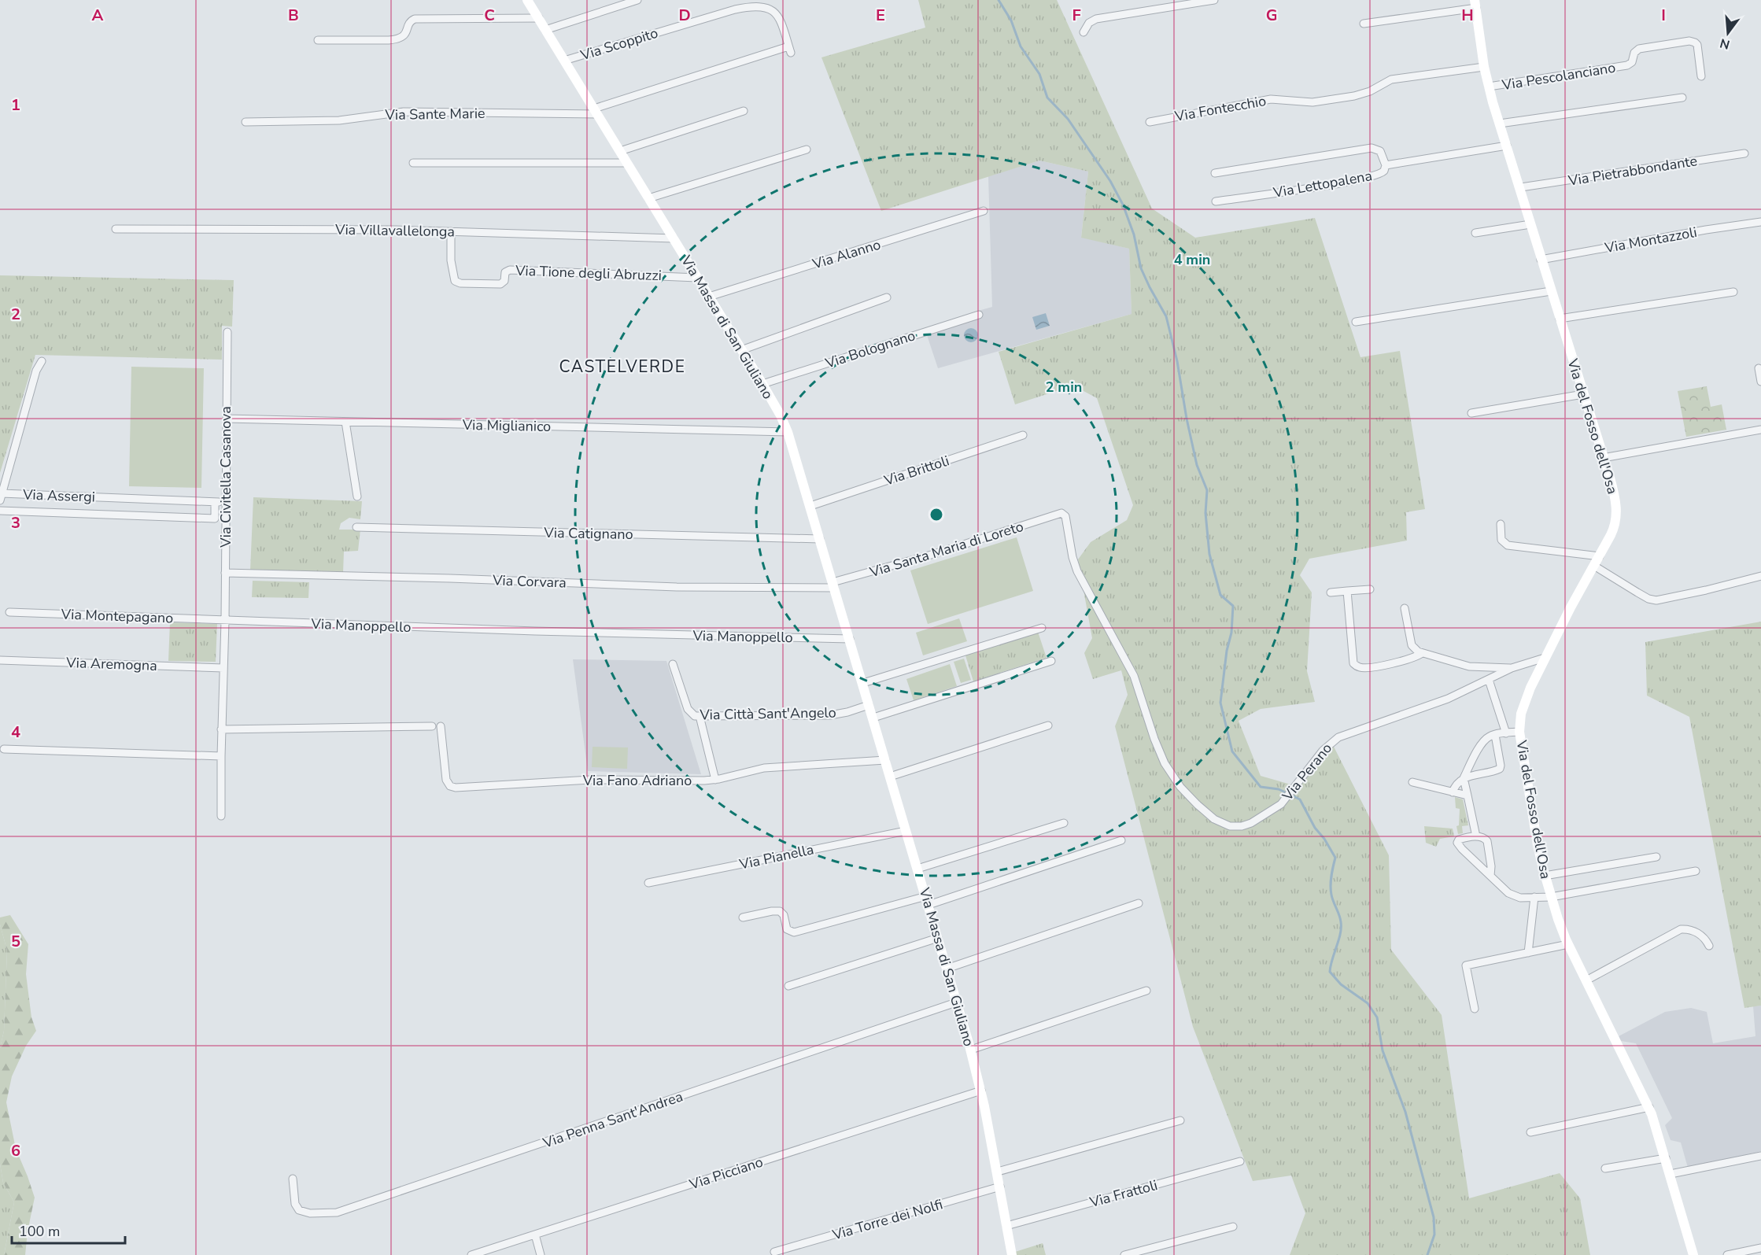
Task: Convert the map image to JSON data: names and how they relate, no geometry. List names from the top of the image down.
{
  "streets": {
    "street": [
      "Via Scoppito",
      "Via Pescolanciano",
      "Via Fontecchio",
      "Via Sante Marie",
      "Via Pietrabbondante",
      "Via Lettopalena",
      "Via Villavallelonga",
      "Via Montazzoli",
      "Via Alanno",
      "Via Tione degli Abruzzi",
      "Via Massa di San Giuliano",
      "Via Bolognano",
      "Via Miglianico",
      "Via del Fosso dell'Osa",
      "Via Brittoli",
      "Via Civitella Casanova",
      "Via Assergi",
      "Via Catignano",
      "Via Santa Maria di Loreto",
      "Via Corvara",
      "Via Montepagano",
      "Via Manoppello",
      "Via Aremogna",
      "Via Città Sant'Angelo",
      "Via Perano",
      "Via Fano Adriano",
      "Via Pianella",
      "Via Penna Sant'Andrea",
      "Via Picciano",
      "Via Frattoli",
      "Via Torre dei Nolfi"
    ]
  },
  "crossings": [
    ["Via Scoppito", "Via Sante Marie"],
    ["Via Scoppito", "Via Massa di San Giuliano"],
    ["Via Pescolanciano", "Via del Fosso dell'Osa"],
    ["Via Fontecchio", "Via del Fosso dell'Osa"],
    ["Via Sante Marie", "Via Massa di San Giuliano"],
    ["Via Pietrabbondante", "Via del Fosso dell'Osa"],
    ["Via Lettopalena", "Via del Fosso dell'Osa"],
    ["Via Villavallelonga", "Via Tione degli Abruzzi"],
    ["Via Villavallelonga", "Via Massa di San Giuliano"],
    ["Via Montazzoli", "Via del Fosso dell'Osa"],
    ["Via Alanno", "Via Massa di San Giuliano"],
    ["Via Tione degli Abruzzi", "Via Massa di San Giuliano"],
    ["Via Massa di San Giuliano", "Via Bolognano"],
    ["Via Massa di San Giuliano", "Via Miglianico"],
    ["Via Massa di San Giuliano", "Via Brittoli"],
    ["Via Massa di San Giuliano", "Via Catignano"],
    ["Via Massa di San Giuliano", "Via Santa Maria di Loreto"],
    ["Via Massa di San Giuliano", "Via Corvara"],
    ["Via Massa di San Giuliano", "Via Manoppello"],
    ["Via Massa di San Giuliano", "Via Città Sant'Angelo"],
    ["Via Massa di San Giuliano", "Via Fano Adriano"],
    ["Via Massa di San Giuliano", "Via Pianella"],
    ["Via Massa di San Giuliano", "Via Penna Sant'Andrea"],
    ["Via Massa di San Giuliano", "Via Picciano"],
    ["Via Massa di San Giuliano", "Via Frattoli"],
    ["Via Massa di San Giuliano", "Via Torre dei Nolfi"],
    ["Via Miglianico", "Via Civitella Casanova"],
    ["Via del Fosso dell'Osa", "Via Perano"],
    ["Via Civitella Casanova", "Via Assergi"],
    ["Via Civitella Casanova", "Via Corvara"],
    ["Via Civitella Casanova", "Via Montepagano"],
    ["Via Civitella Casanova", "Via Manoppello"],
    ["Via Santa Maria di Loreto", "Via Corvara"],
    ["Via Santa Maria di Loreto", "Via Perano"],
    ["Via Montepagano", "Via Manoppello"]
  ],
  "districts": ["CASTELVERDE"],
  "scale_bar": "100 m",
  "north": "bottom",
  "grid": {
    "columns": [
      "A",
      "B",
      "C",
      "D",
      "E",
      "F",
      "G",
      "H",
      "I"
    ],
    "rows": [
      "1",
      "2",
      "3",
      "4",
      "5",
      "6"
    ]
  },
  "rings": ["4 min", "2 min"]
}
